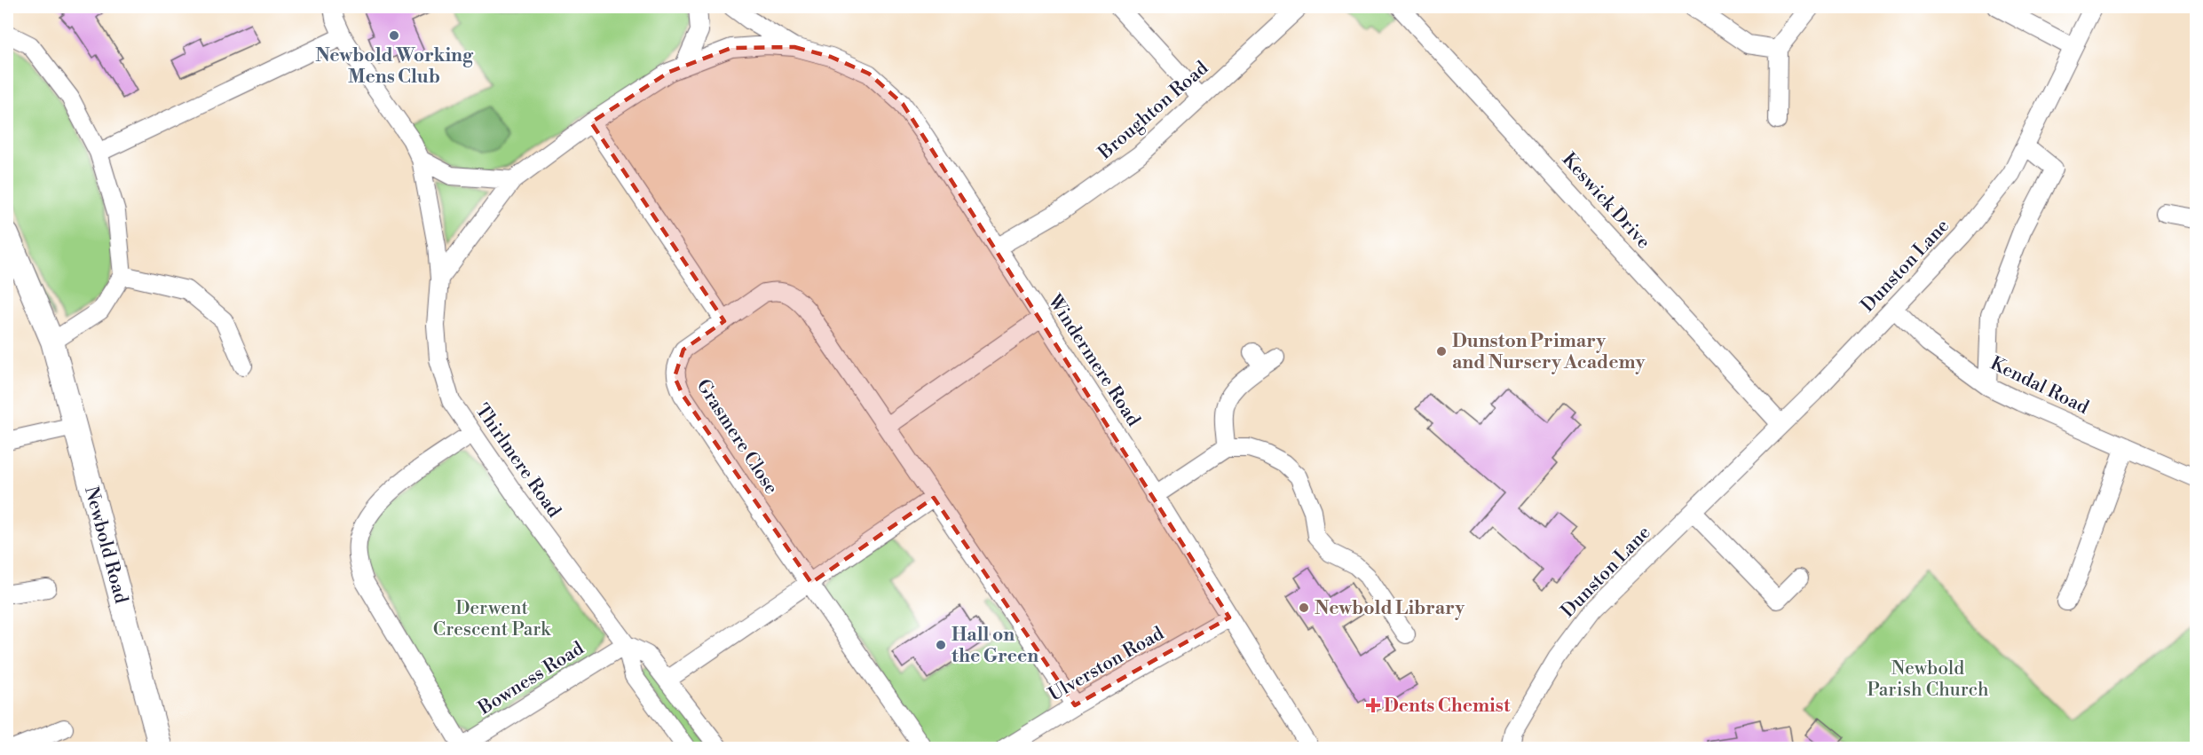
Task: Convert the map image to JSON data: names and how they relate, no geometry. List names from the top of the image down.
{
  "streets": {
    "main road": ["Newbold Road"],
    "street": [
      "Broughton Road",
      "Keswick Drive",
      "Dunston Lane",
      "Windermere Road",
      "Kendal Road",
      "Grasmere Close",
      "Thirlmere Road",
      "Ulverston Road",
      "Bowness Road"
    ]
  },
  "crossings": [
    ["Broughton Road", "Windermere Road"],
    ["Keswick Drive", "Dunston Lane"],
    ["Dunston Lane", "Kendal Road"],
    ["Windermere Road", "Ulverston Road"],
    ["Grasmere Close", "Ulverston Road"],
    ["Thirlmere Road", "Bowness Road"]
  ],
  "parks": ["Derwent Crescent Park", "Newbold Parish Church"],
  "places": {
    "other": [
      "Newbold Working Mens Club",
      "Dunston Primary and Nursery Academy",
      "Newbold Library",
      "Hall on the Green"
    ],
    "health": ["Dents Chemist"]
  }
}
